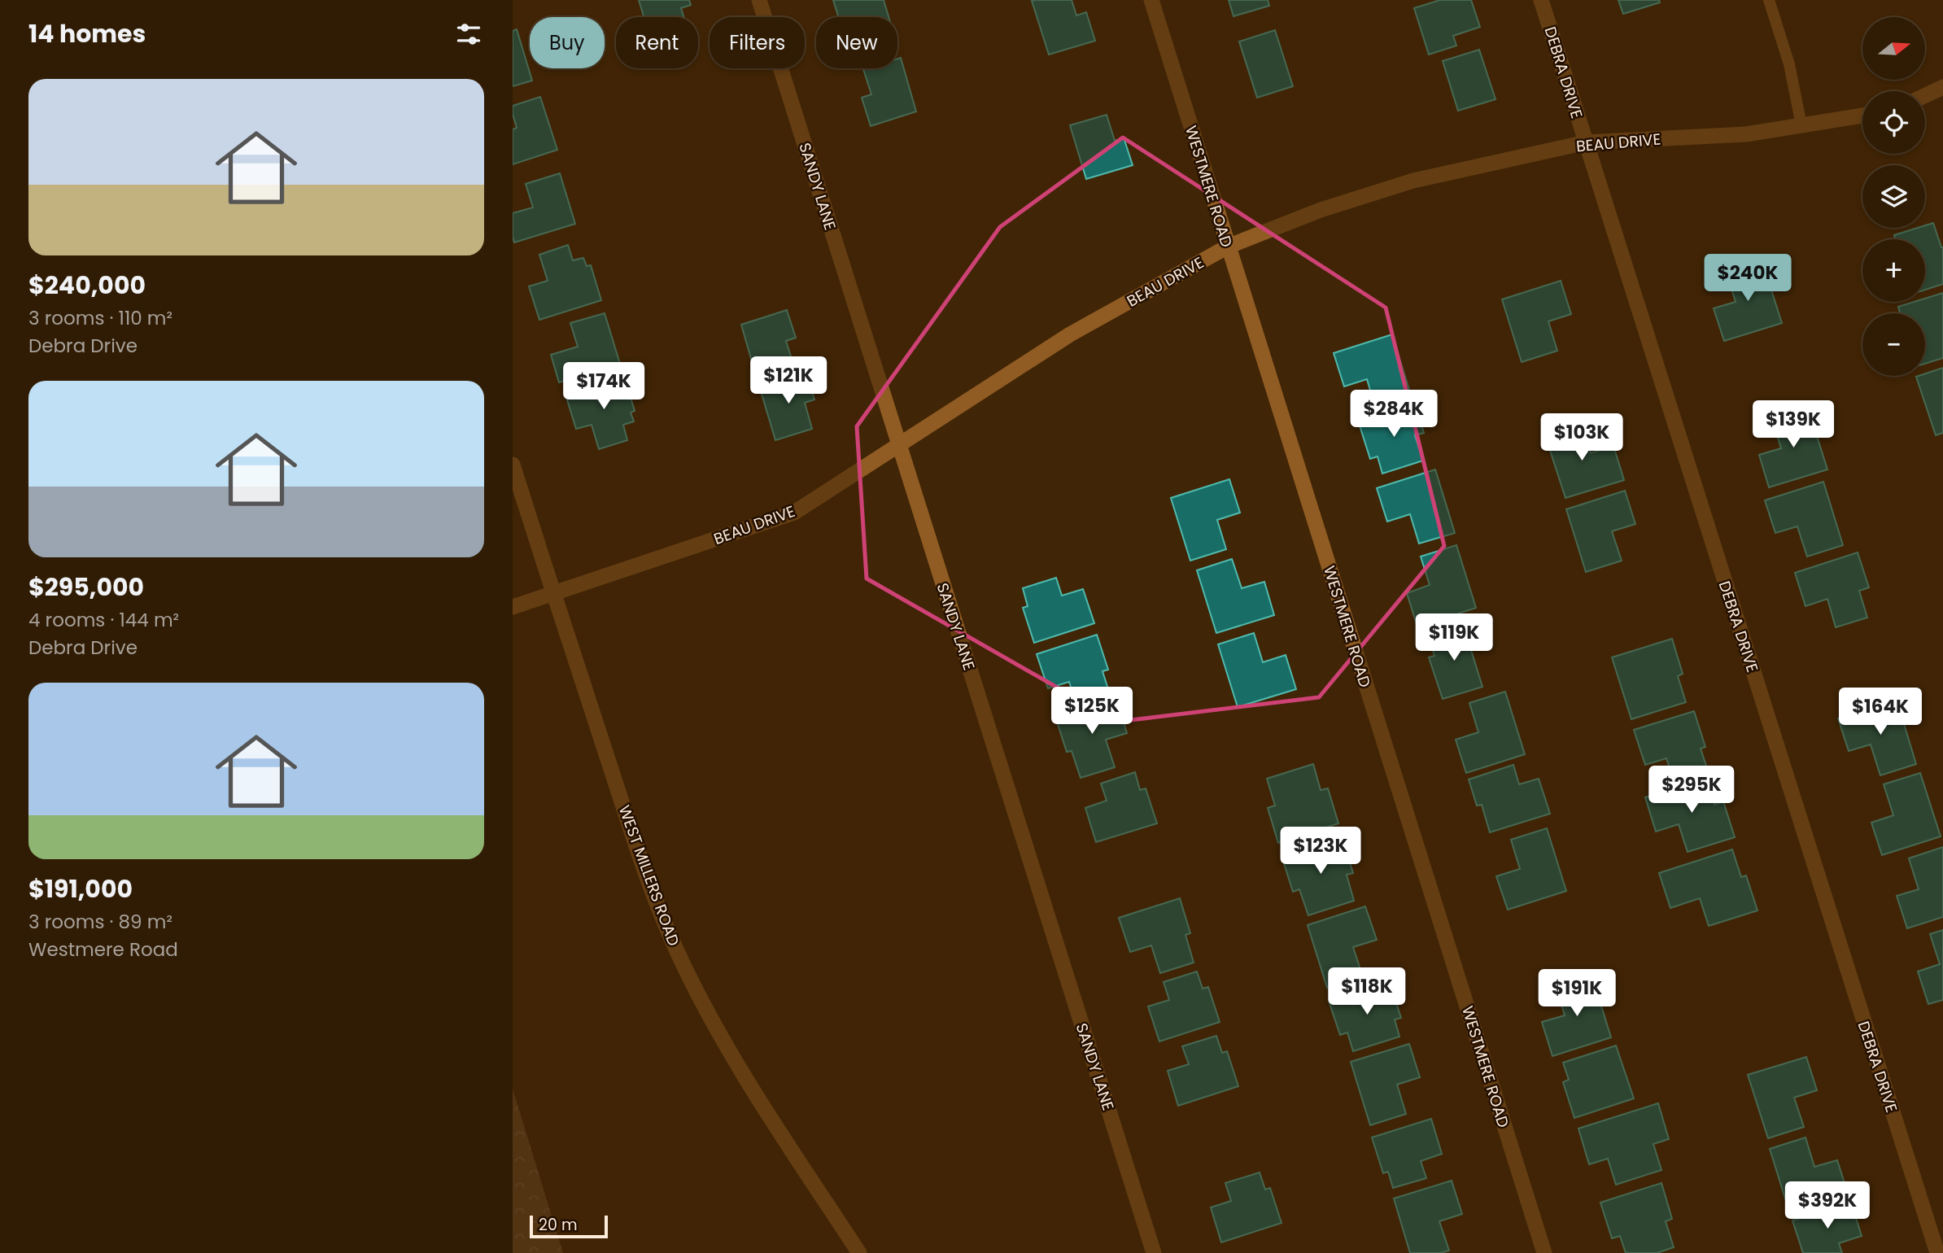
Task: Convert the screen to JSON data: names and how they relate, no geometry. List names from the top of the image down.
{
  "streets": {
    "street": [
      "DEBRA DRIVE",
      "BEAU DRIVE",
      "SANDY LANE",
      "WESTMERE ROAD",
      "WEST MILLERS ROAD"
    ]
  },
  "crossings": [
    ["DEBRA DRIVE", "BEAU DRIVE"],
    ["BEAU DRIVE", "SANDY LANE"],
    ["BEAU DRIVE", "WESTMERE ROAD"],
    ["BEAU DRIVE", "WEST MILLERS ROAD"]
  ],
  "scale_bar": "20 m",
  "north": "right",
  "page": {
    "heading": "14 homes",
    "map_buttons": ["+", "−"],
    "chip": [
      "Buy",
      "Rent",
      "Filters",
      "New"
    ],
    "list": [
      {
        "name": "$240,000",
        "note": "3 rooms · 110 m² · Debra Drive"
      },
      {
        "name": "$295,000",
        "note": "4 rooms · 144 m² · Debra Drive"
      },
      {
        "name": "$191,000",
        "note": "3 rooms · 89 m² · Westmere Road"
      }
    ],
    "price": [
      "$240K",
      "$121K",
      "$174K",
      "$284K",
      "$139K",
      "$103K",
      "$119K",
      "$125K",
      "$164K",
      "$295K",
      "$123K",
      "$118K",
      "$191K",
      "$392K"
    ],
    "scale": "20 m"
  }
}
